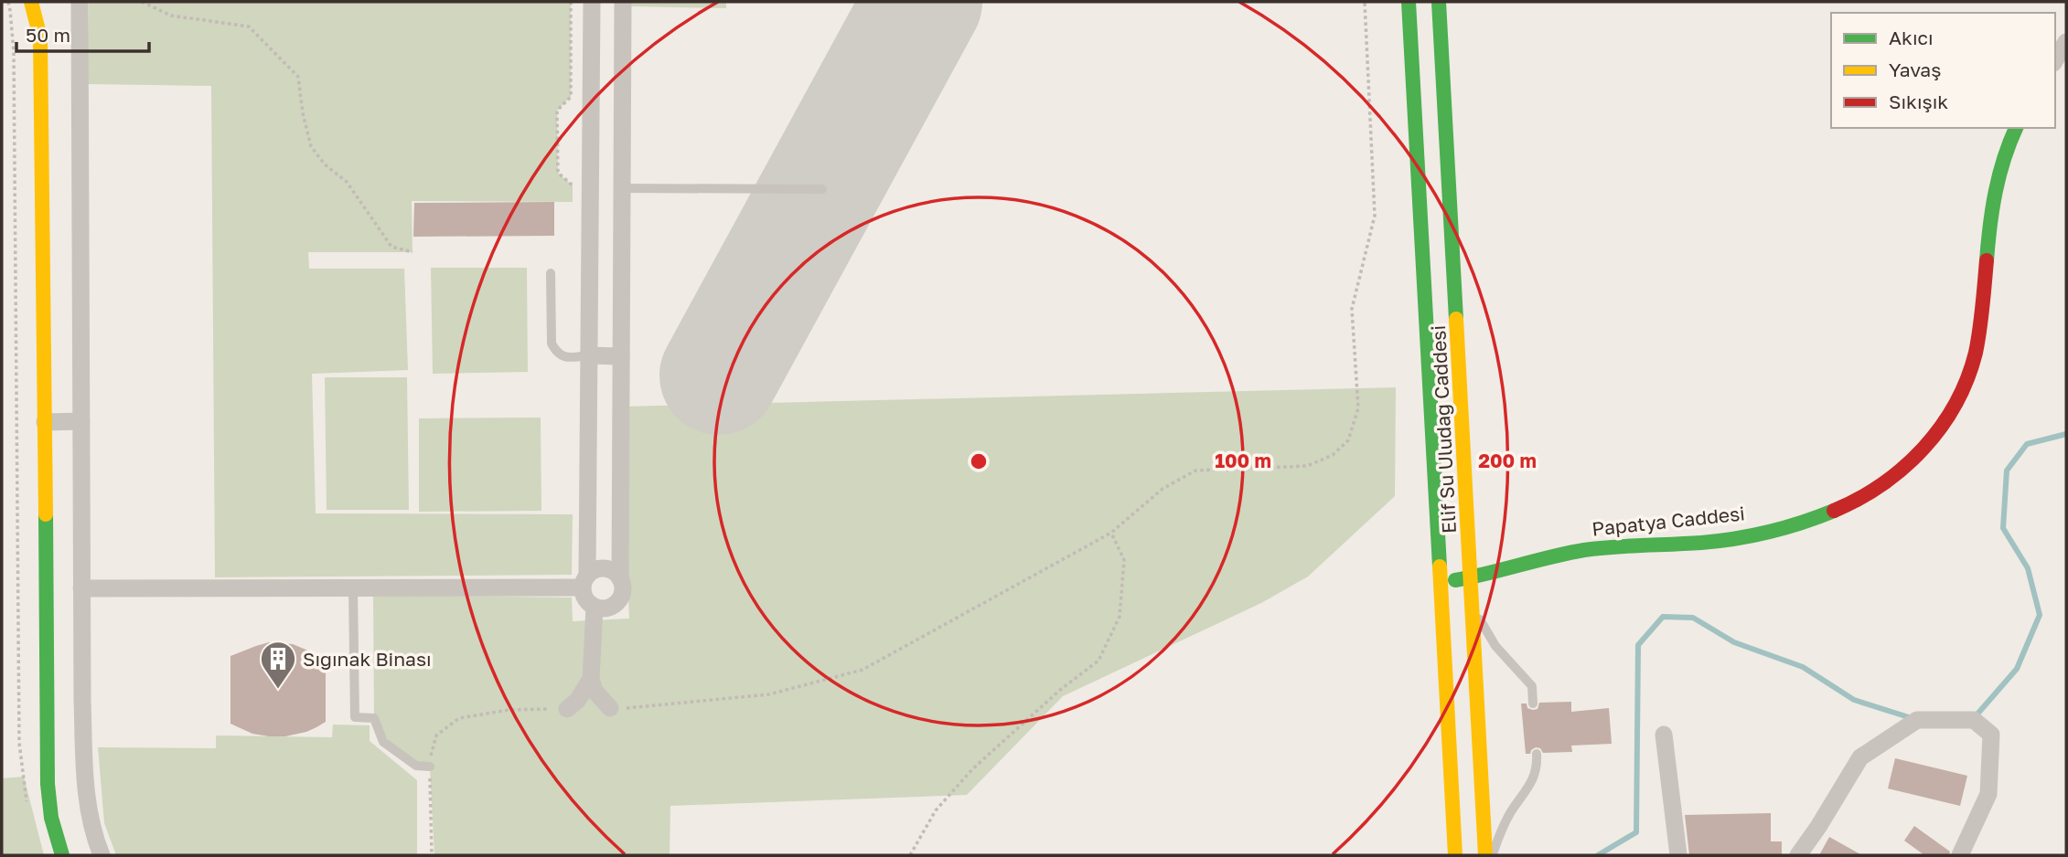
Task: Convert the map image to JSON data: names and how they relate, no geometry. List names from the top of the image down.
{
  "streets": {
    "main road": ["Elif Su Uludağ Caddesi", "Papatya Caddesi"]
  },
  "crossings": [
    ["Elif Su Uludağ Caddesi", "Papatya Caddesi"]
  ],
  "places": {
    "building": ["Sığınak Binası"]
  },
  "legend": ["Akıcı", "Yavaş", "Sıkışık"],
  "scale_bar": "50 m",
  "rings": ["100 m", "200 m"]
}
